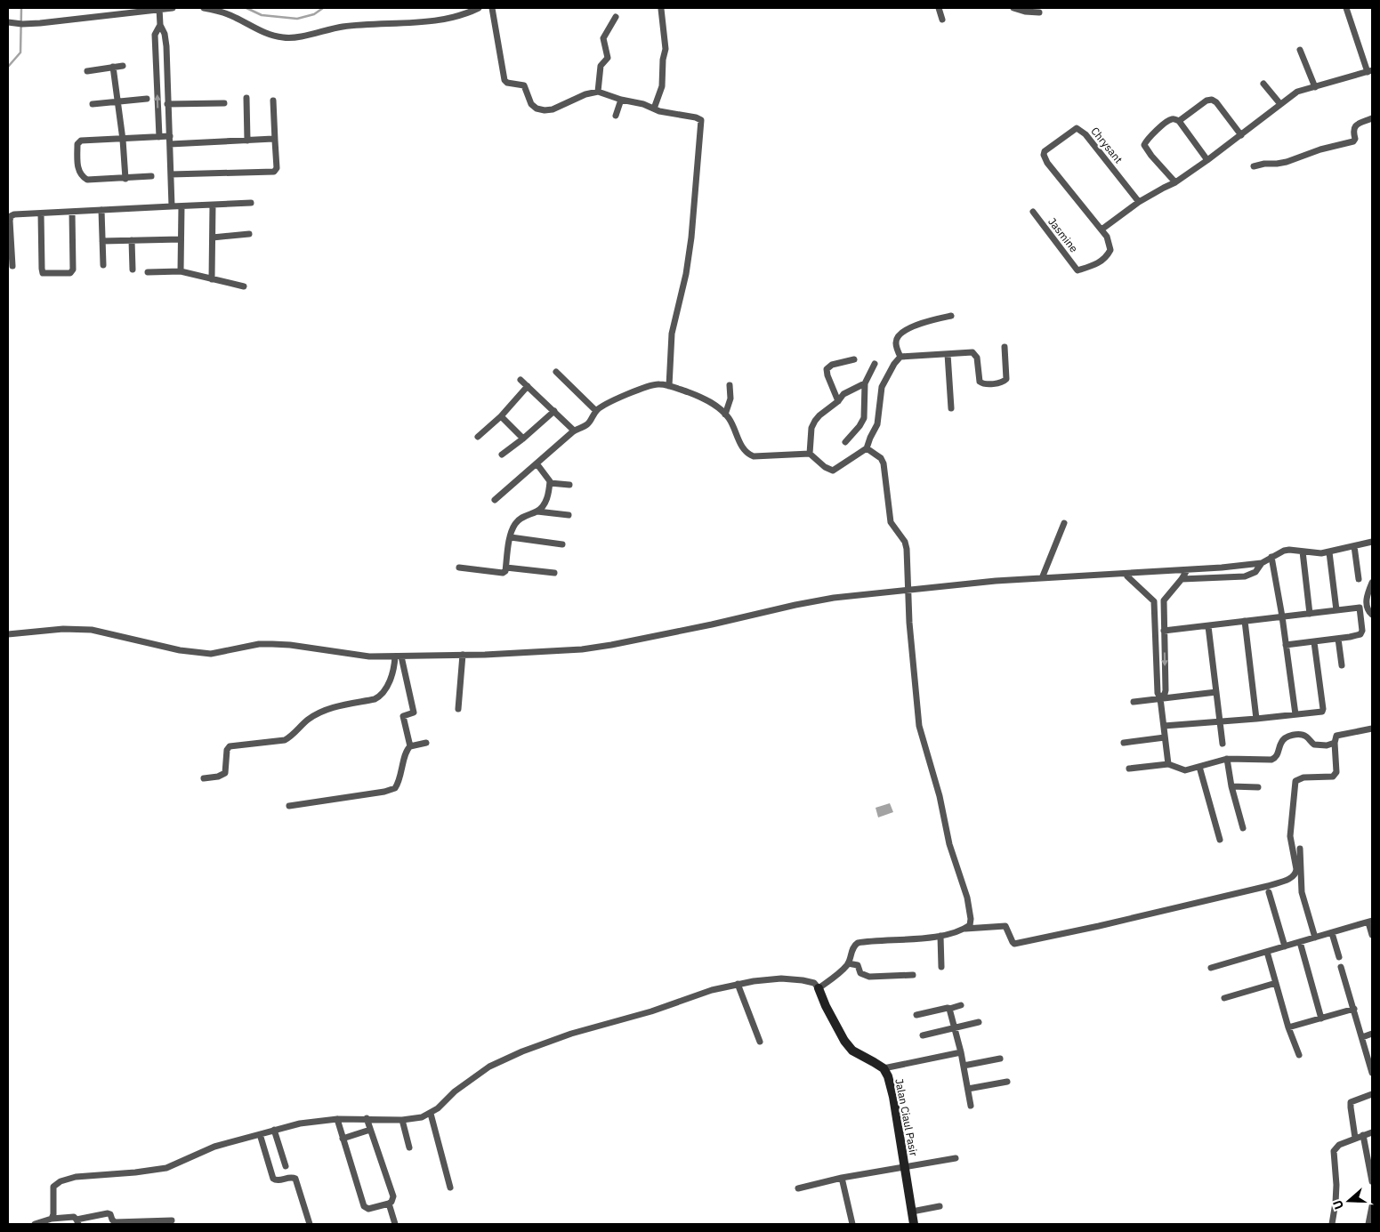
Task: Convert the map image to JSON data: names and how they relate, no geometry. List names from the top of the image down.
{
  "streets": {
    "street": ["Chrysant", "Jasmine", "Jalan Ciaul Pasir"]
  },
  "crossings": [
    ["Chrysant", "Jasmine"]
  ],
  "north": "left"
}
